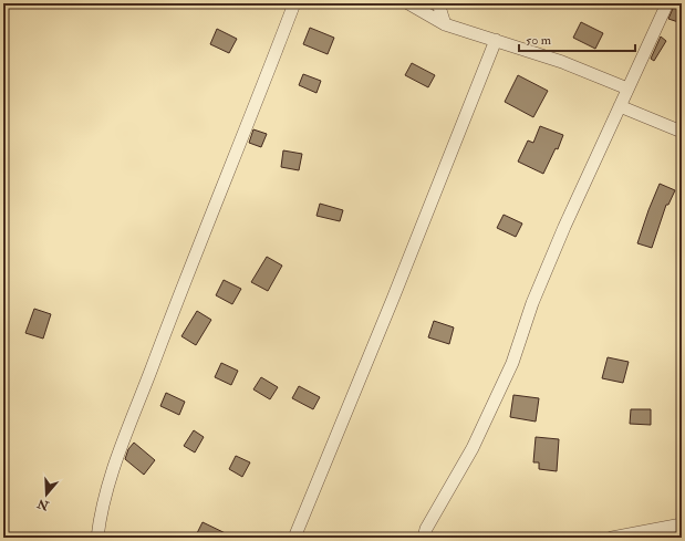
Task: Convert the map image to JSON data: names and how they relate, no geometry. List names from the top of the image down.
{
  "scale_bar": "50 m",
  "north": "bottom"
}
